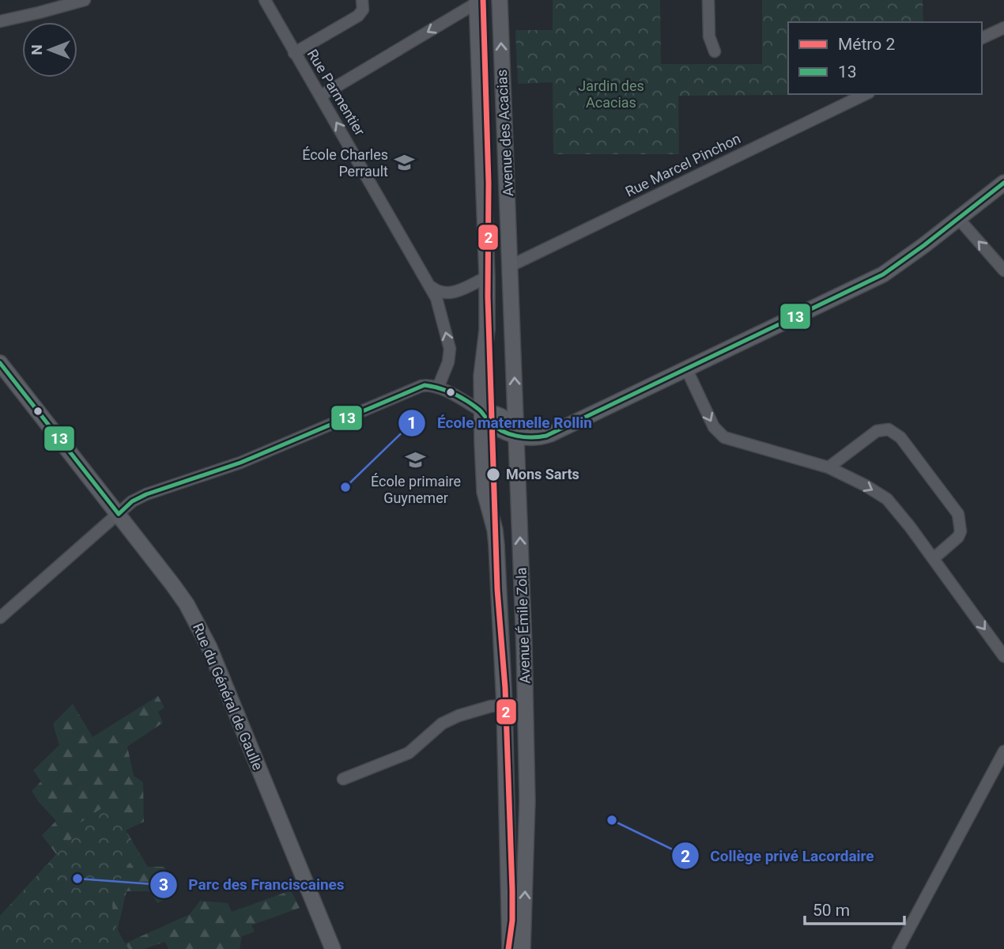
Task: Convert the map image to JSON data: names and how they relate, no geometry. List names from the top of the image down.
{
  "streets": {
    "main road": ["Avenue des Acacias", "Avenue Émile Zola", "Rue du Général de Gaulle"],
    "street": ["Rue Parmentier", "Rue Marcel Pinchon"]
  },
  "crossings": [
    ["Avenue des Acacias", "Rue Marcel Pinchon"],
    ["Avenue des Acacias", "Avenue Émile Zola"]
  ],
  "one_way": ["Rue Parmentier"],
  "parks": ["Jardin des Acacias"],
  "places": {
    "school or university": ["École Charles Perrault", "École primaire Guynemer"],
    "other": [
      "Mons Sarts",
      "École maternelle Rollin",
      "Collège privé Lacordaire",
      "Parc des Franciscaines"
    ]
  },
  "lines": ["metro line 2", "transit line 13"],
  "legend": ["Métro 2", "13"],
  "scale_bar": "50 m",
  "north": "left"
}
